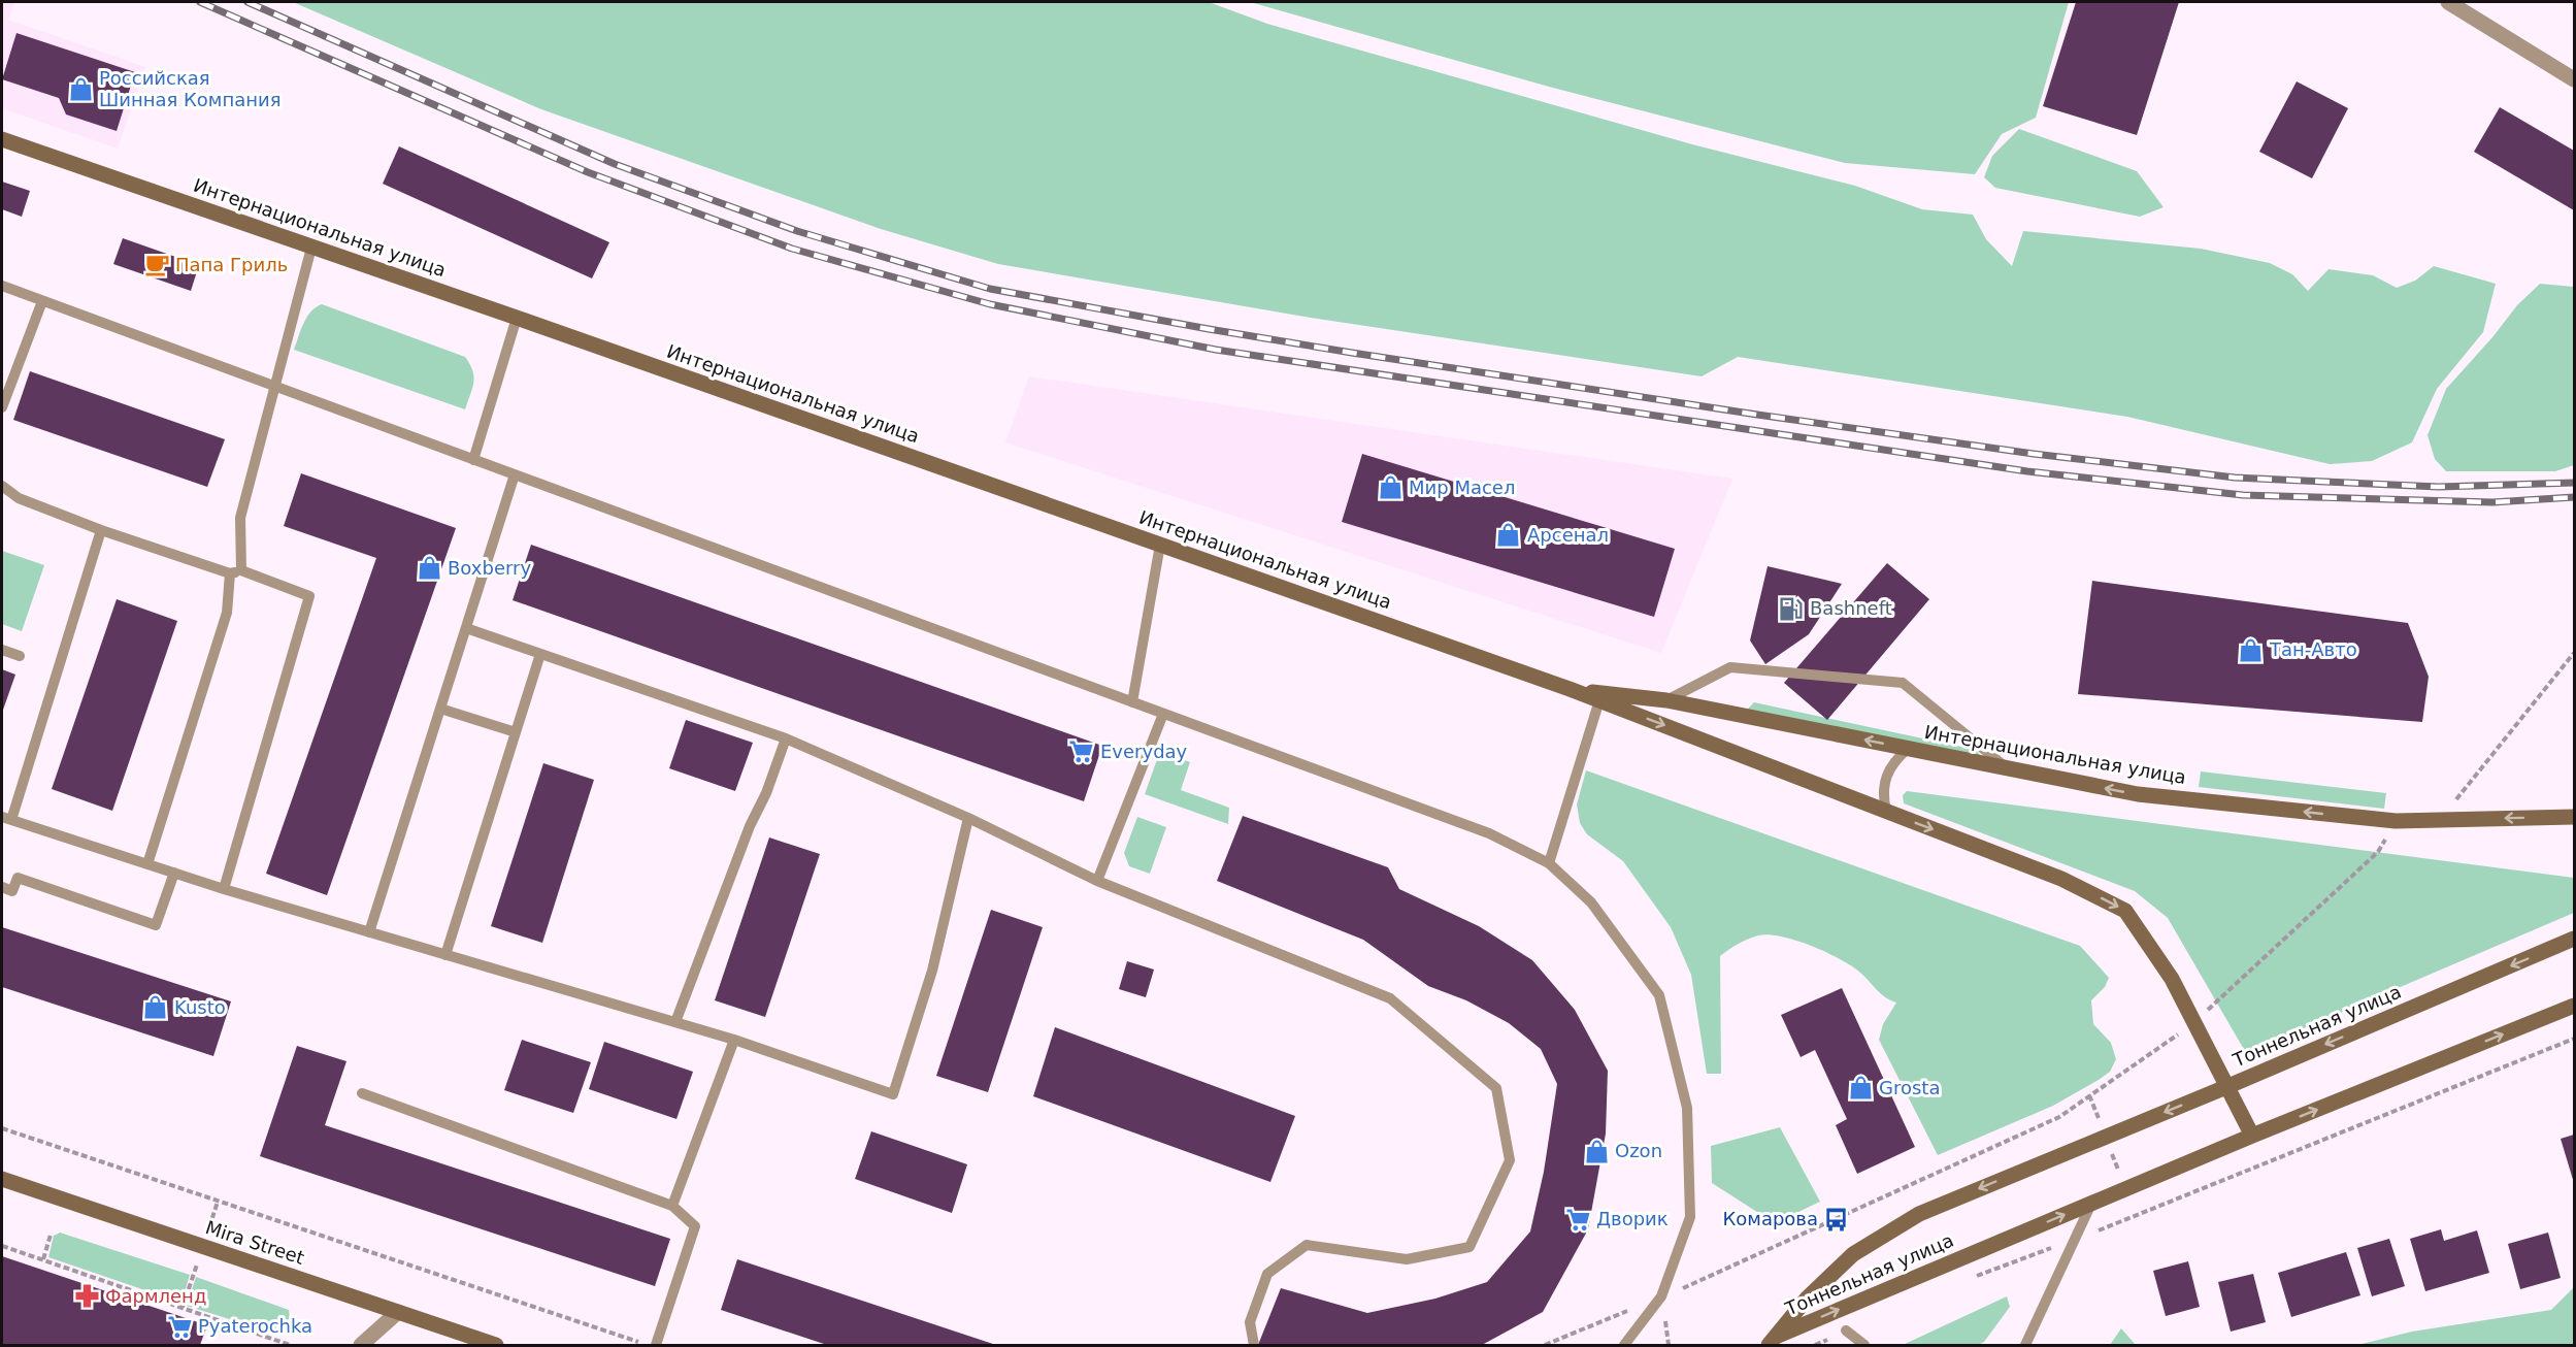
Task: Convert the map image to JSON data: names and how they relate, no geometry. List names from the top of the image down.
{
  "streets": {
    "main road": ["Интернациональная улица", "Тоннельная улица", "Mira Street"]
  },
  "crossings": [
    ["Интернациональная улица", "Тоннельная улица"]
  ],
  "places": {
    "shop": [
      "Российская Шинная Компания",
      "Мир Масел",
      "Арсенал",
      "Boxberry",
      "Тан-Авто",
      "Kusto",
      "Grosta",
      "Ozon"
    ],
    "cafe": ["Папа Гриль"],
    "fuel station": ["Bashneft"],
    "supermarket": ["Everyday", "Дворик", "Pyaterochka"],
    "bus stop": ["Комарова"],
    "pharmacy": ["Фармленд"]
  }
}
